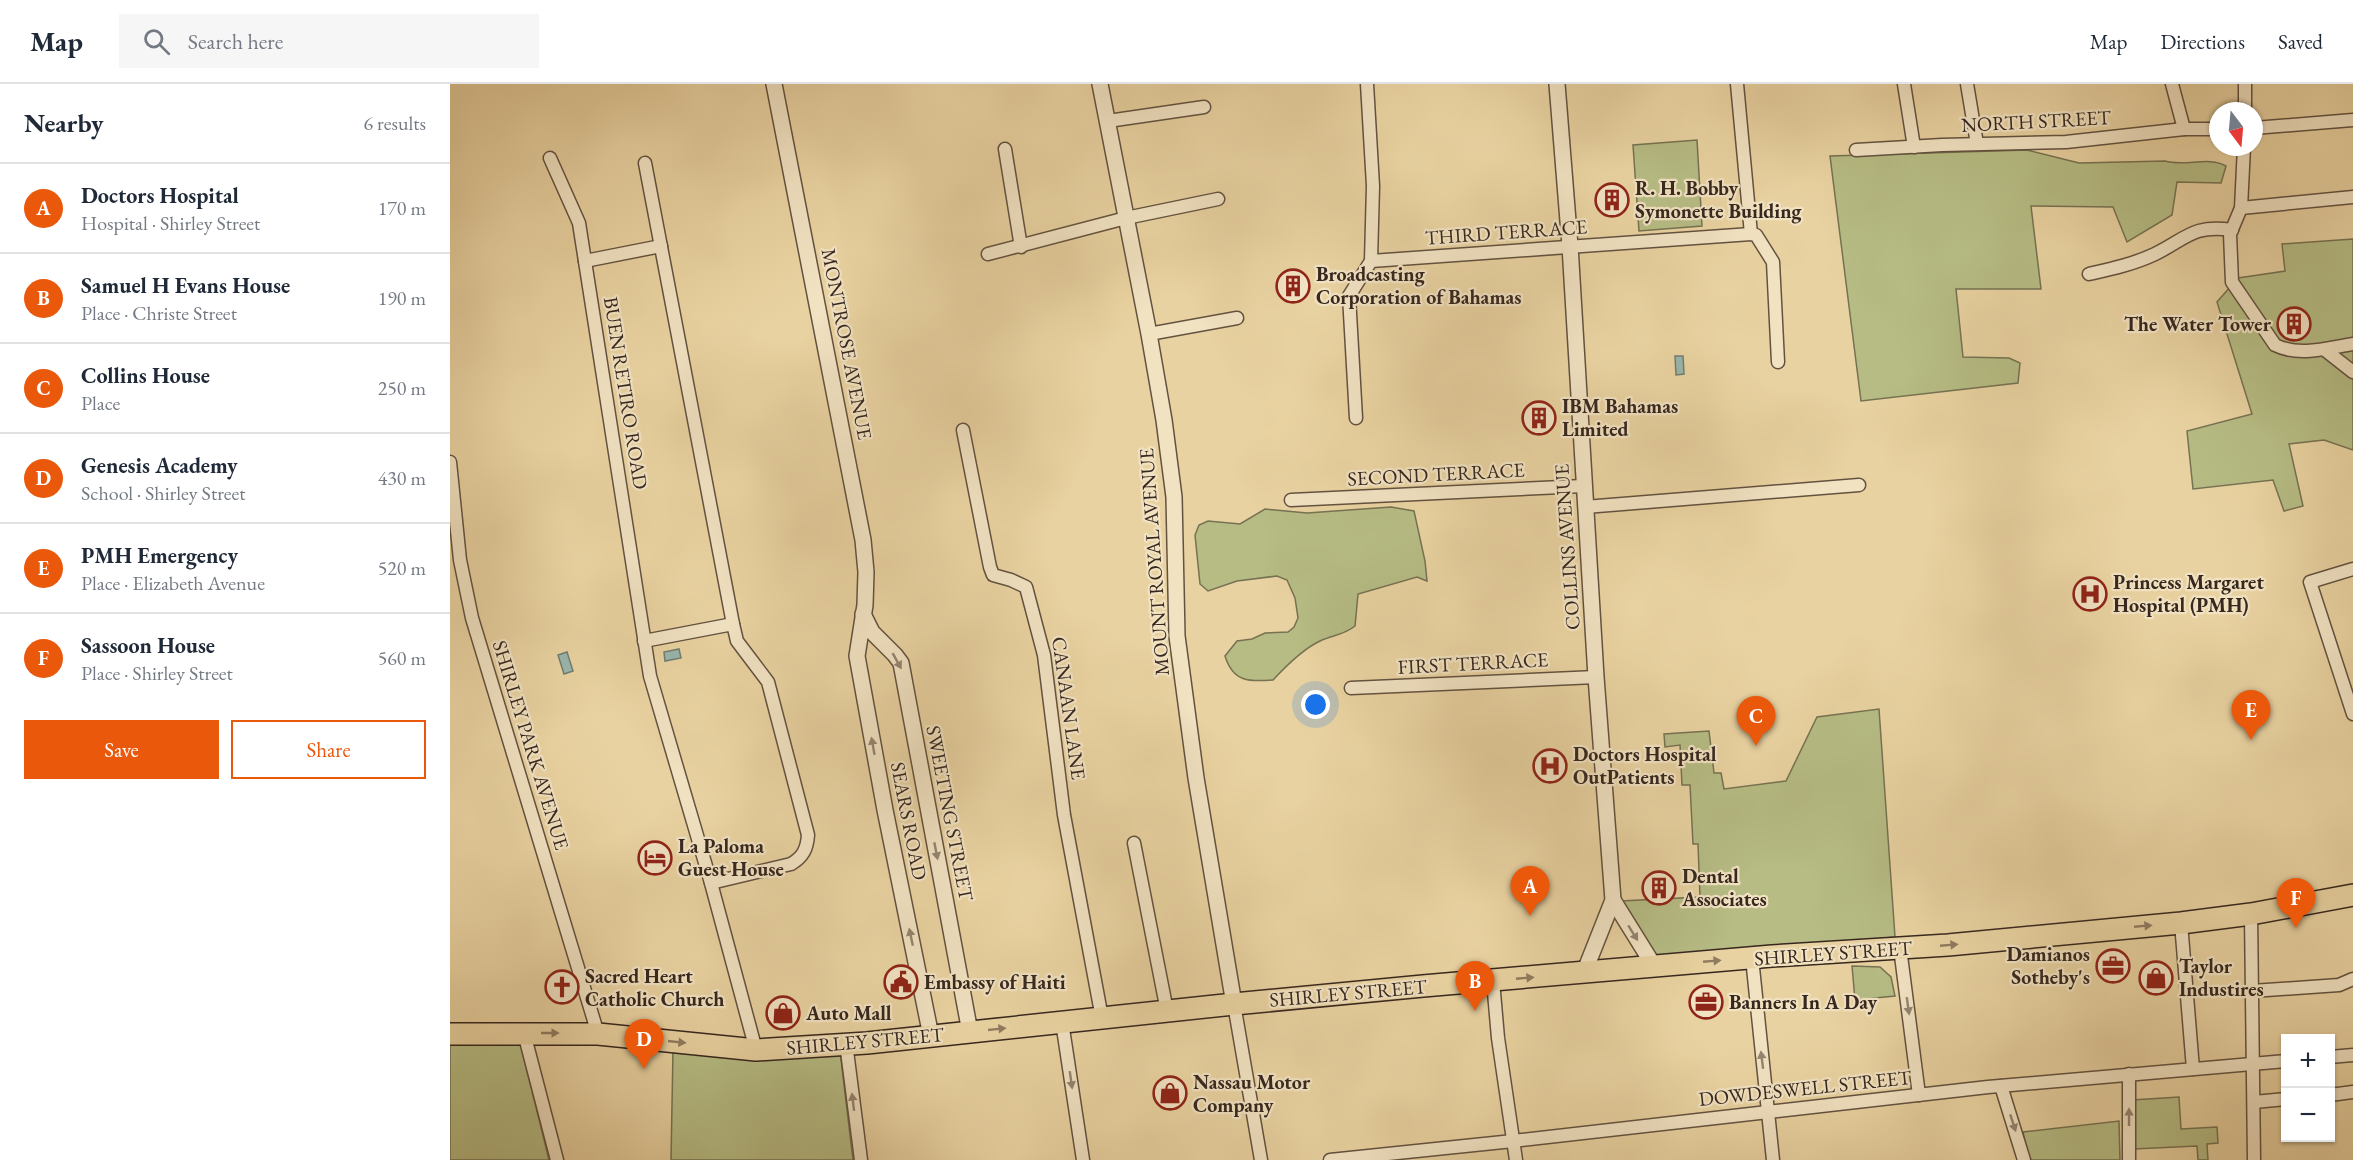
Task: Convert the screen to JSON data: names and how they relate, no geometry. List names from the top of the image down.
{
  "streets": {
    "highway": ["SHIRLEY STREET"],
    "street": [
      "NORTH STREET",
      "THIRD TERRACE",
      "MONTROSE AVENUE",
      "BUEN RETIRO ROAD",
      "SECOND TERRACE",
      "COLLINS AVENUE",
      "MOUNT ROYAL AVENUE",
      "FIRST TERRACE",
      "CANAAN LANE",
      "SHIRLEY PARK AVENUE",
      "SWEETING STREET",
      "SEARS ROAD",
      "DOWDESWELL STREET"
    ]
  },
  "crossings": [
    ["THIRD TERRACE", "COLLINS AVENUE"],
    ["MONTROSE AVENUE", "SWEETING STREET"],
    ["MONTROSE AVENUE", "SEARS ROAD"],
    ["BUEN RETIRO ROAD", "SHIRLEY STREET"],
    ["SECOND TERRACE", "COLLINS AVENUE"],
    ["COLLINS AVENUE", "FIRST TERRACE"],
    ["COLLINS AVENUE", "SHIRLEY STREET"],
    ["MOUNT ROYAL AVENUE", "SHIRLEY STREET"],
    ["CANAAN LANE", "SHIRLEY STREET"],
    ["SHIRLEY PARK AVENUE", "SHIRLEY STREET"],
    ["SWEETING STREET", "SEARS ROAD"],
    ["SWEETING STREET", "SHIRLEY STREET"],
    ["SEARS ROAD", "SHIRLEY STREET"]
  ],
  "one_way": ["SWEETING STREET", "SEARS ROAD", "SHIRLEY STREET"],
  "places": {
    "building": [
      "R. H. Bobby Symonette Building",
      "Broadcasting Corporation of Bahamas",
      "The Water Tower",
      "IBM Bahamas Limited",
      "Dental Associates"
    ],
    "hospital": ["Princess Margaret Hospital (PMH)", "Doctors Hospital OutPatients"],
    "hotel": ["La Paloma Guest House"],
    "office": ["Damianos Sotheby's", "Banners In A Day"],
    "shop": ["Taylor Industires", "Auto Mall", "Nassau Motor Company"],
    "public building": ["Embassy of Haiti"],
    "church": ["Sacred Heart Catholic Church"]
  },
  "north": "bottom",
  "page": {
    "header": "Map",
    "search": "Search here",
    "nav": ["Map", "Directions", "Saved"],
    "heading": ["Nearby", "6 results"],
    "list": [
      {
        "mark": "A",
        "name": "Doctors Hospital",
        "note": "Hospital · Shirley Street",
        "value": "170 m"
      },
      {
        "mark": "B",
        "name": "Samuel H Evans House",
        "note": "Place · Christe Street",
        "value": "190 m"
      },
      {
        "mark": "C",
        "name": "Collins House",
        "note": "Place",
        "value": "250 m"
      },
      {
        "mark": "D",
        "name": "Genesis Academy",
        "note": "School · Shirley Street",
        "value": "430 m"
      },
      {
        "mark": "E",
        "name": "PMH Emergency",
        "note": "Place · Elizabeth Avenue",
        "value": "520 m"
      },
      {
        "mark": "F",
        "name": "Sassoon House",
        "note": "Place · Shirley Street",
        "value": "560 m"
      }
    ],
    "pins": [
      "E",
      "C",
      "A",
      "F",
      "B",
      "D"
    ],
    "buttons": ["Save", "Share"],
    "map_buttons": ["+", "−"]
  }
}
